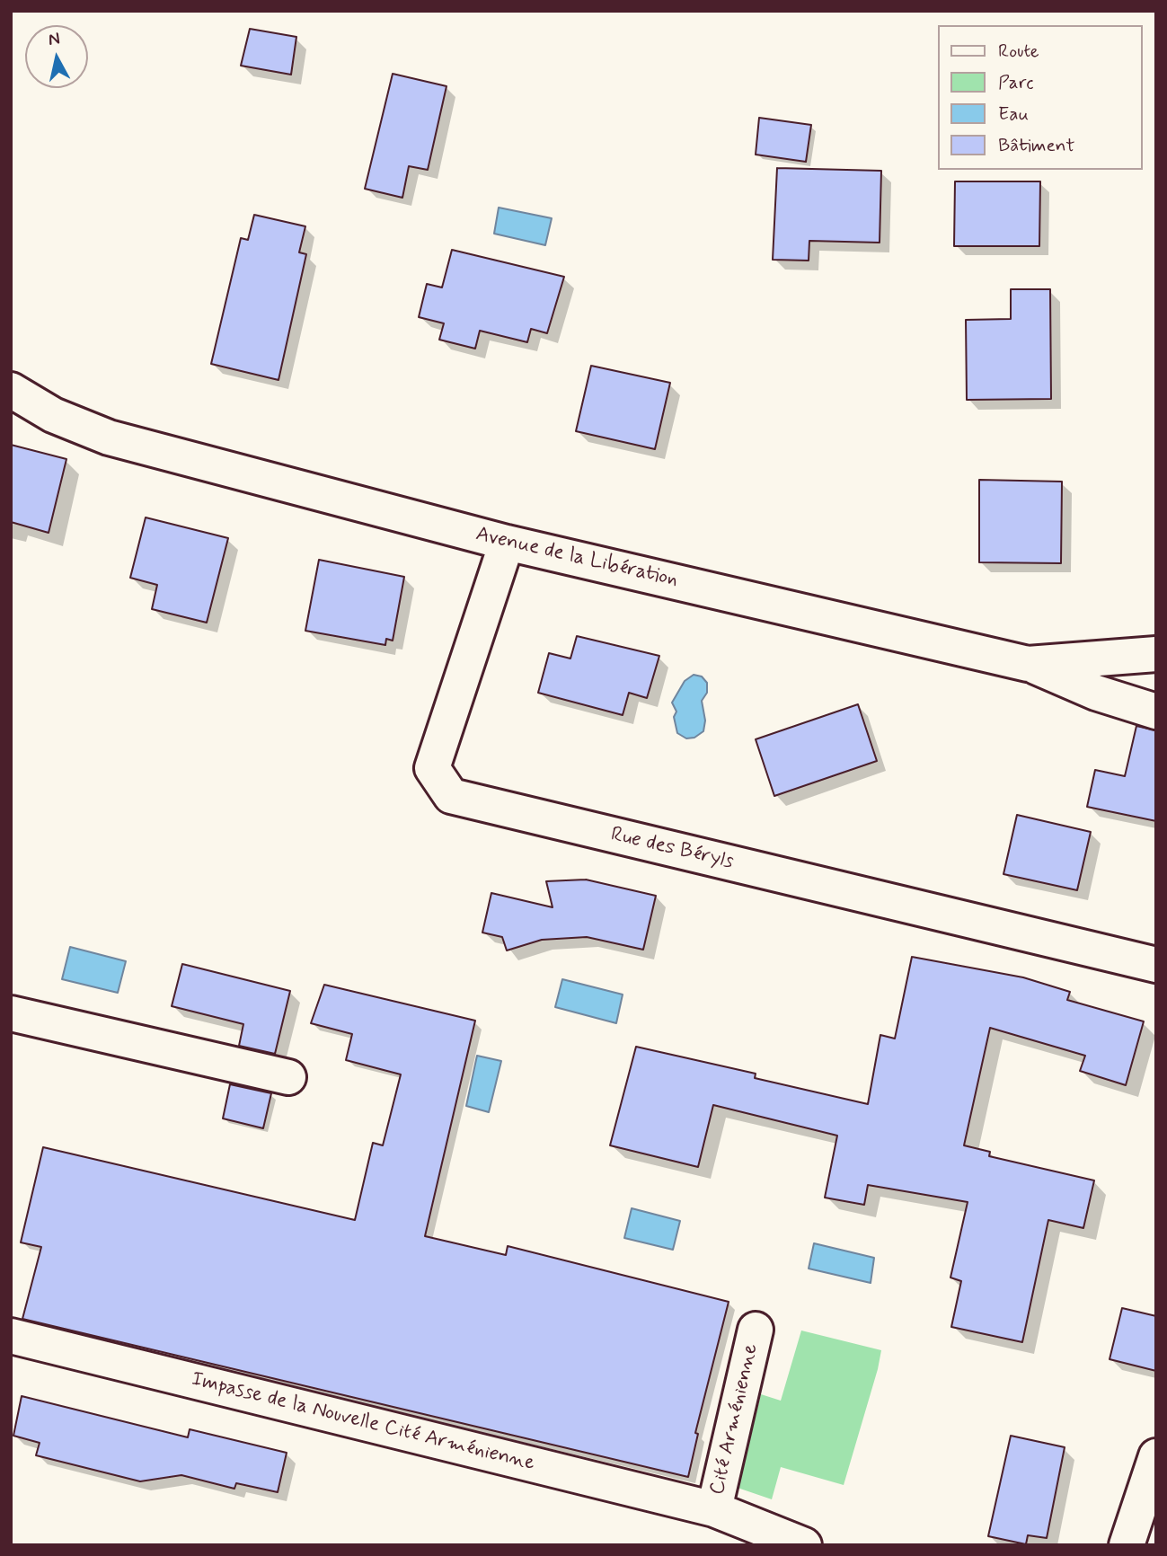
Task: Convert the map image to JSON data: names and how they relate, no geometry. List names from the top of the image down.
{
  "streets": {
    "street": [
      "Avenue de la Libération",
      "Rue des Béryls",
      "Cité Arménienne",
      "Impasse de la Nouvelle Cité Arménienne"
    ]
  },
  "crossings": [
    ["Avenue de la Libération", "Rue des Béryls"],
    ["Cité Arménienne", "Impasse de la Nouvelle Cité Arménienne"]
  ],
  "legend": [
    "Route",
    "Parc",
    "Eau",
    "Bâtiment"
  ],
  "north": "top"
}
